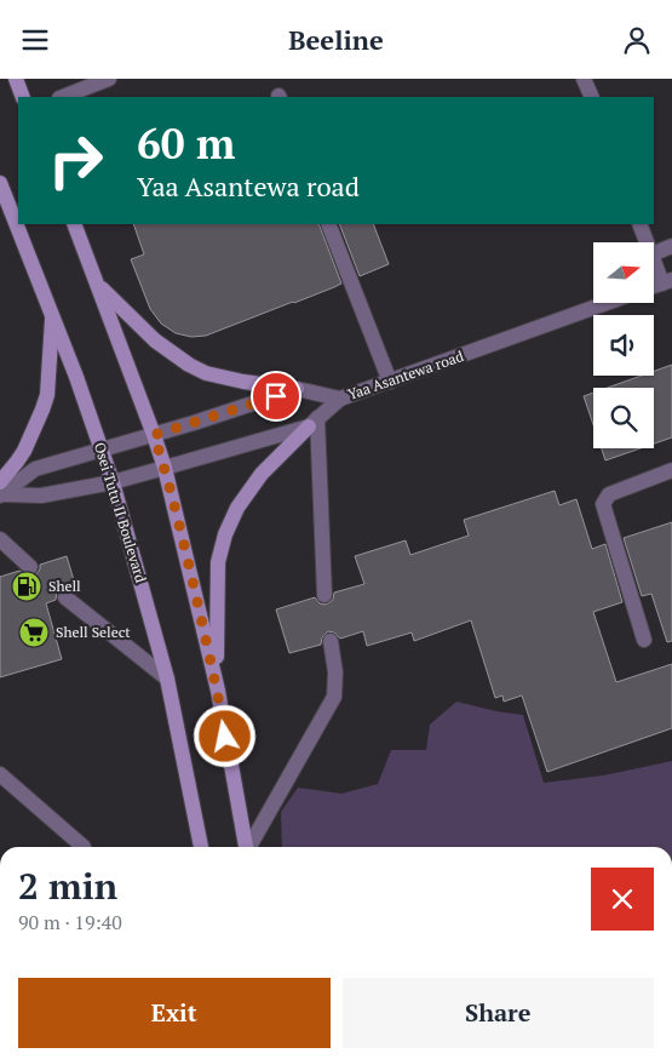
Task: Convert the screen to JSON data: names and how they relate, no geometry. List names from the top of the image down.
{
  "streets": {
    "main road": ["Osei Tutu II Boulevard"],
    "street": ["Yaa Asantewa road"]
  },
  "places": {
    "fuel station": ["Shell"],
    "supermarket": ["Shell Select"]
  },
  "north": "right",
  "page": {
    "header": "Beeline",
    "turn": ["60 m", "Yaa Asantewa road"],
    "heading": ["2 min", "90 m · 19:40"],
    "buttons": ["Exit", "Share"]
  }
}
